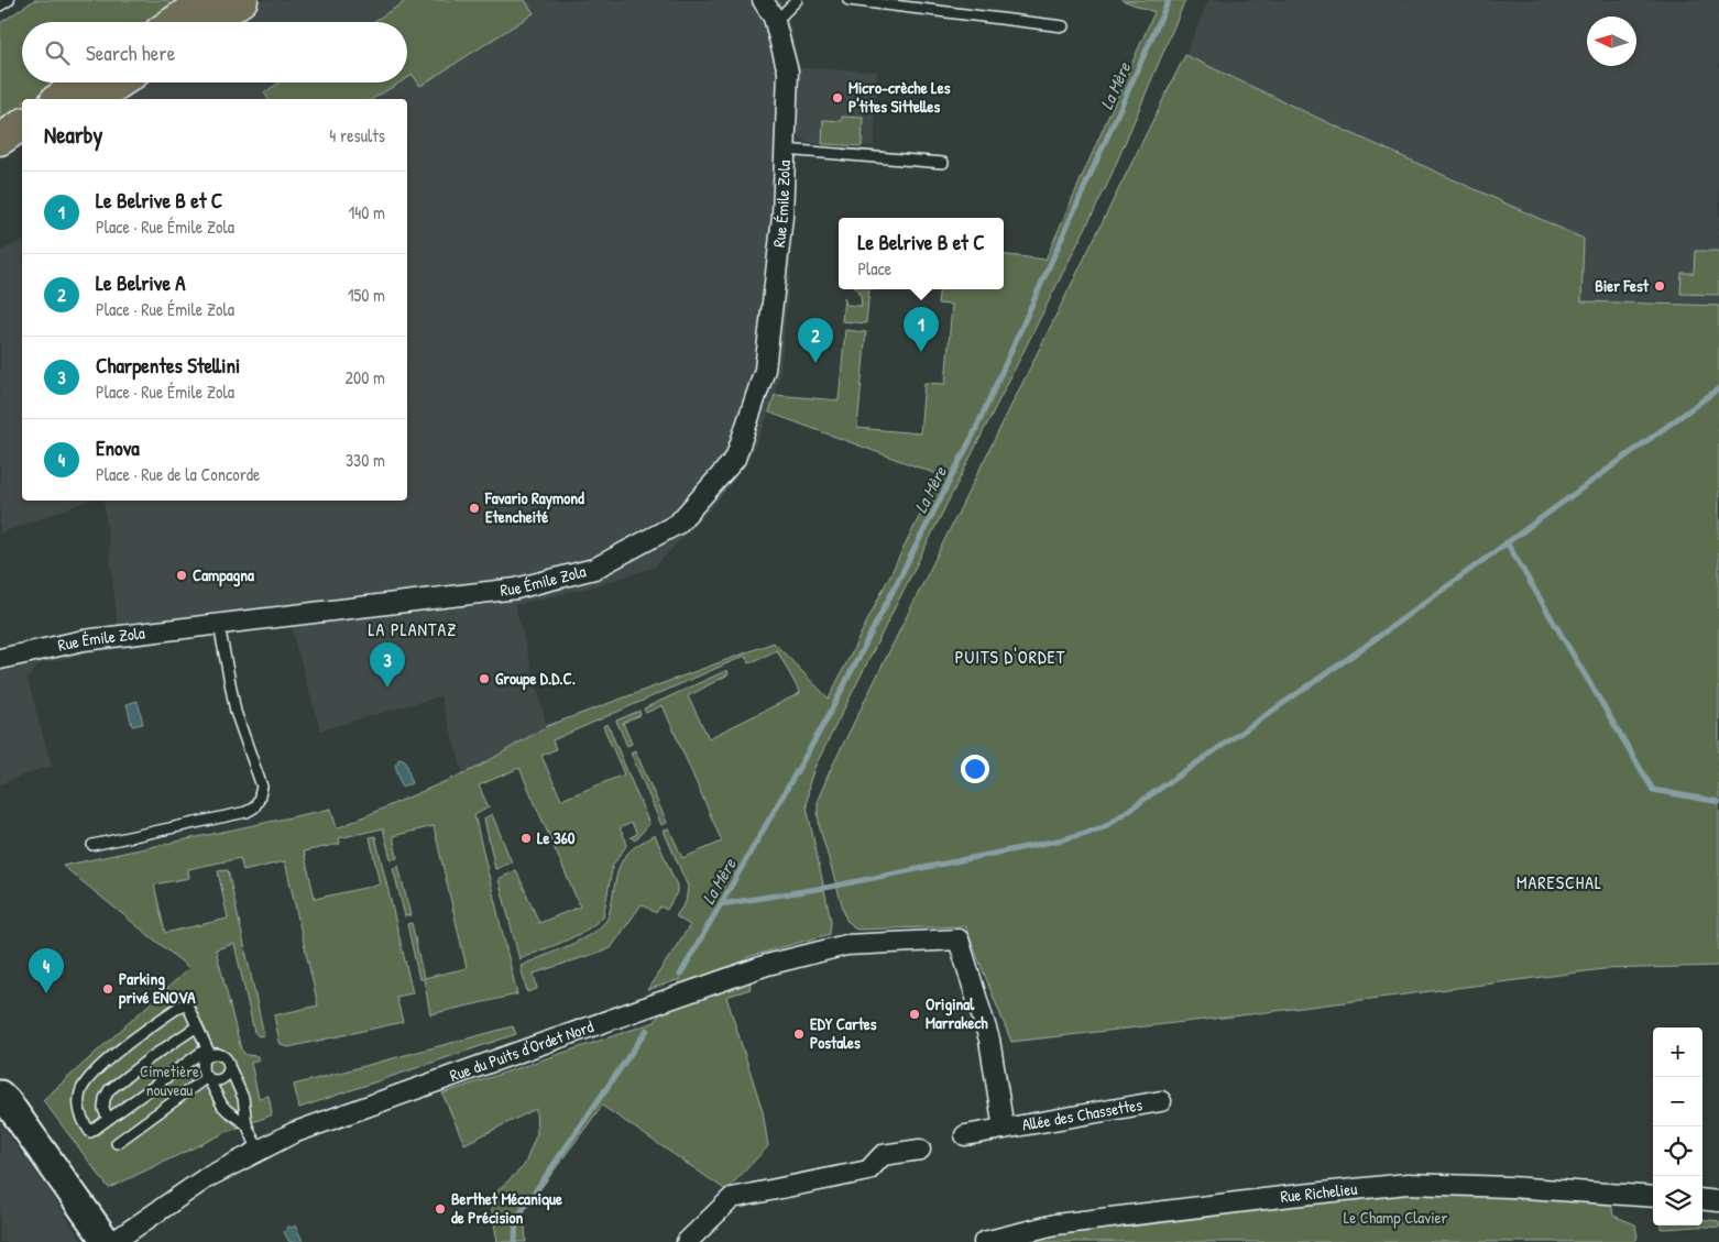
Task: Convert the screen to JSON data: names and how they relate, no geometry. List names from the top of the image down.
{
  "streets": {
    "street": [
      "Rue Émile Zola",
      "Rue du Puits d'Ordet Nord",
      "Allée des Chassettes",
      "Rue Richelieu"
    ]
  },
  "crossings": [
    ["Rue du Puits d'Ordet Nord", "Allée des Chassettes"]
  ],
  "districts": ["LA PLANTAZ", "PUITS D'ORDET", "MARESCHAL"],
  "water": ["La Mère"],
  "parks": ["Cimetière nouveau", "Le Champ Clavier"],
  "places": [
    "Micro-crèche Les P'tites Sittelles",
    "Bier Fest",
    "Favario Raymond Etencheité",
    "Campagna",
    "Groupe D.D.C.",
    "Le 360",
    "Parking privé ENOVA",
    "Original Marrakech",
    "EDY Cartes Postales",
    "Berthet Mécanique de Précision"
  ],
  "north": "left",
  "page": {
    "search": "Search here",
    "heading": ["Nearby", "4 results"],
    "list": [
      {
        "mark": "1",
        "name": "Le Belrive B et C",
        "note": "Place · Rue Émile Zola",
        "value": "140 m"
      },
      {
        "mark": "2",
        "name": "Le Belrive A",
        "note": "Place · Rue Émile Zola",
        "value": "150 m"
      },
      {
        "mark": "3",
        "name": "Charpentes Stellini",
        "note": "Place · Rue Émile Zola",
        "value": "200 m"
      },
      {
        "mark": "4",
        "name": "Enova",
        "note": "Place · Rue de la Concorde",
        "value": "330 m"
      }
    ],
    "popup": ["Le Belrive B et C", "Place"],
    "pins": [
      "1",
      "2",
      "3",
      "4"
    ],
    "map_buttons": ["+", "−"]
  }
}
